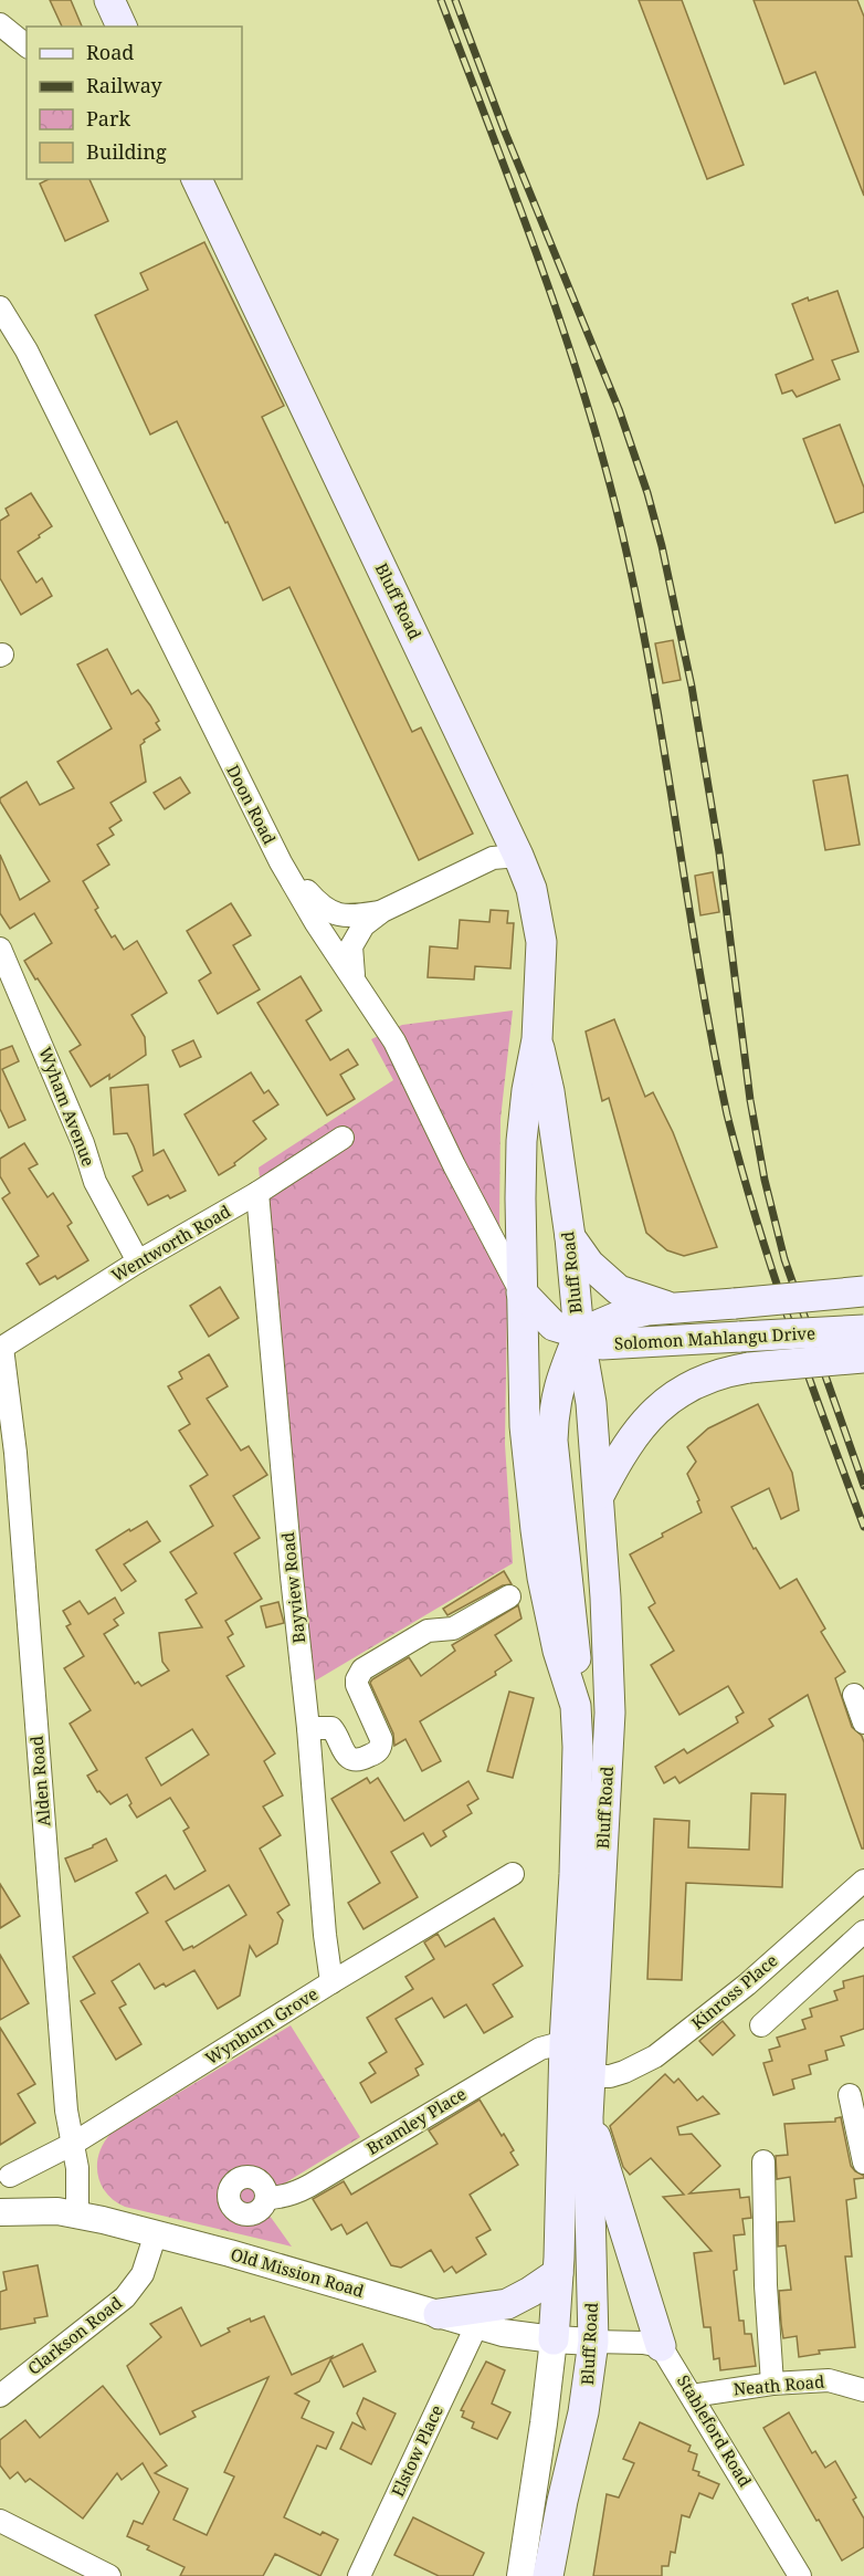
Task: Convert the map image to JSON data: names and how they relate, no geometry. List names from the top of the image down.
{
  "streets": {
    "main road": ["Bluff Road", "Solomon Mahlangu Drive"],
    "street": [
      "Doon Road",
      "Wyham Avenue",
      "Wentworth Road",
      "Bayview Road",
      "Alden Road",
      "Kinross Place",
      "Wynburn Grove",
      "Bramley Place",
      "Old Mission Road",
      "Clarkson Road",
      "Neath Road",
      "Stableford Road",
      "Elstow Place"
    ]
  },
  "crossings": [
    ["Bluff Road", "Doon Road"],
    ["Bluff Road", "Solomon Mahlangu Drive"],
    ["Bluff Road", "Kinross Place"],
    ["Bluff Road", "Bramley Place"],
    ["Bluff Road", "Old Mission Road"],
    ["Wyham Avenue", "Wentworth Road"],
    ["Wentworth Road", "Bayview Road"],
    ["Wentworth Road", "Alden Road"],
    ["Bayview Road", "Wynburn Grove"],
    ["Alden Road", "Wynburn Grove"],
    ["Alden Road", "Old Mission Road"],
    ["Old Mission Road", "Clarkson Road"],
    ["Old Mission Road", "Elstow Place"],
    ["Neath Road", "Stableford Road"]
  ],
  "legend": [
    "Road",
    "Railway",
    "Park",
    "Building"
  ]
}
